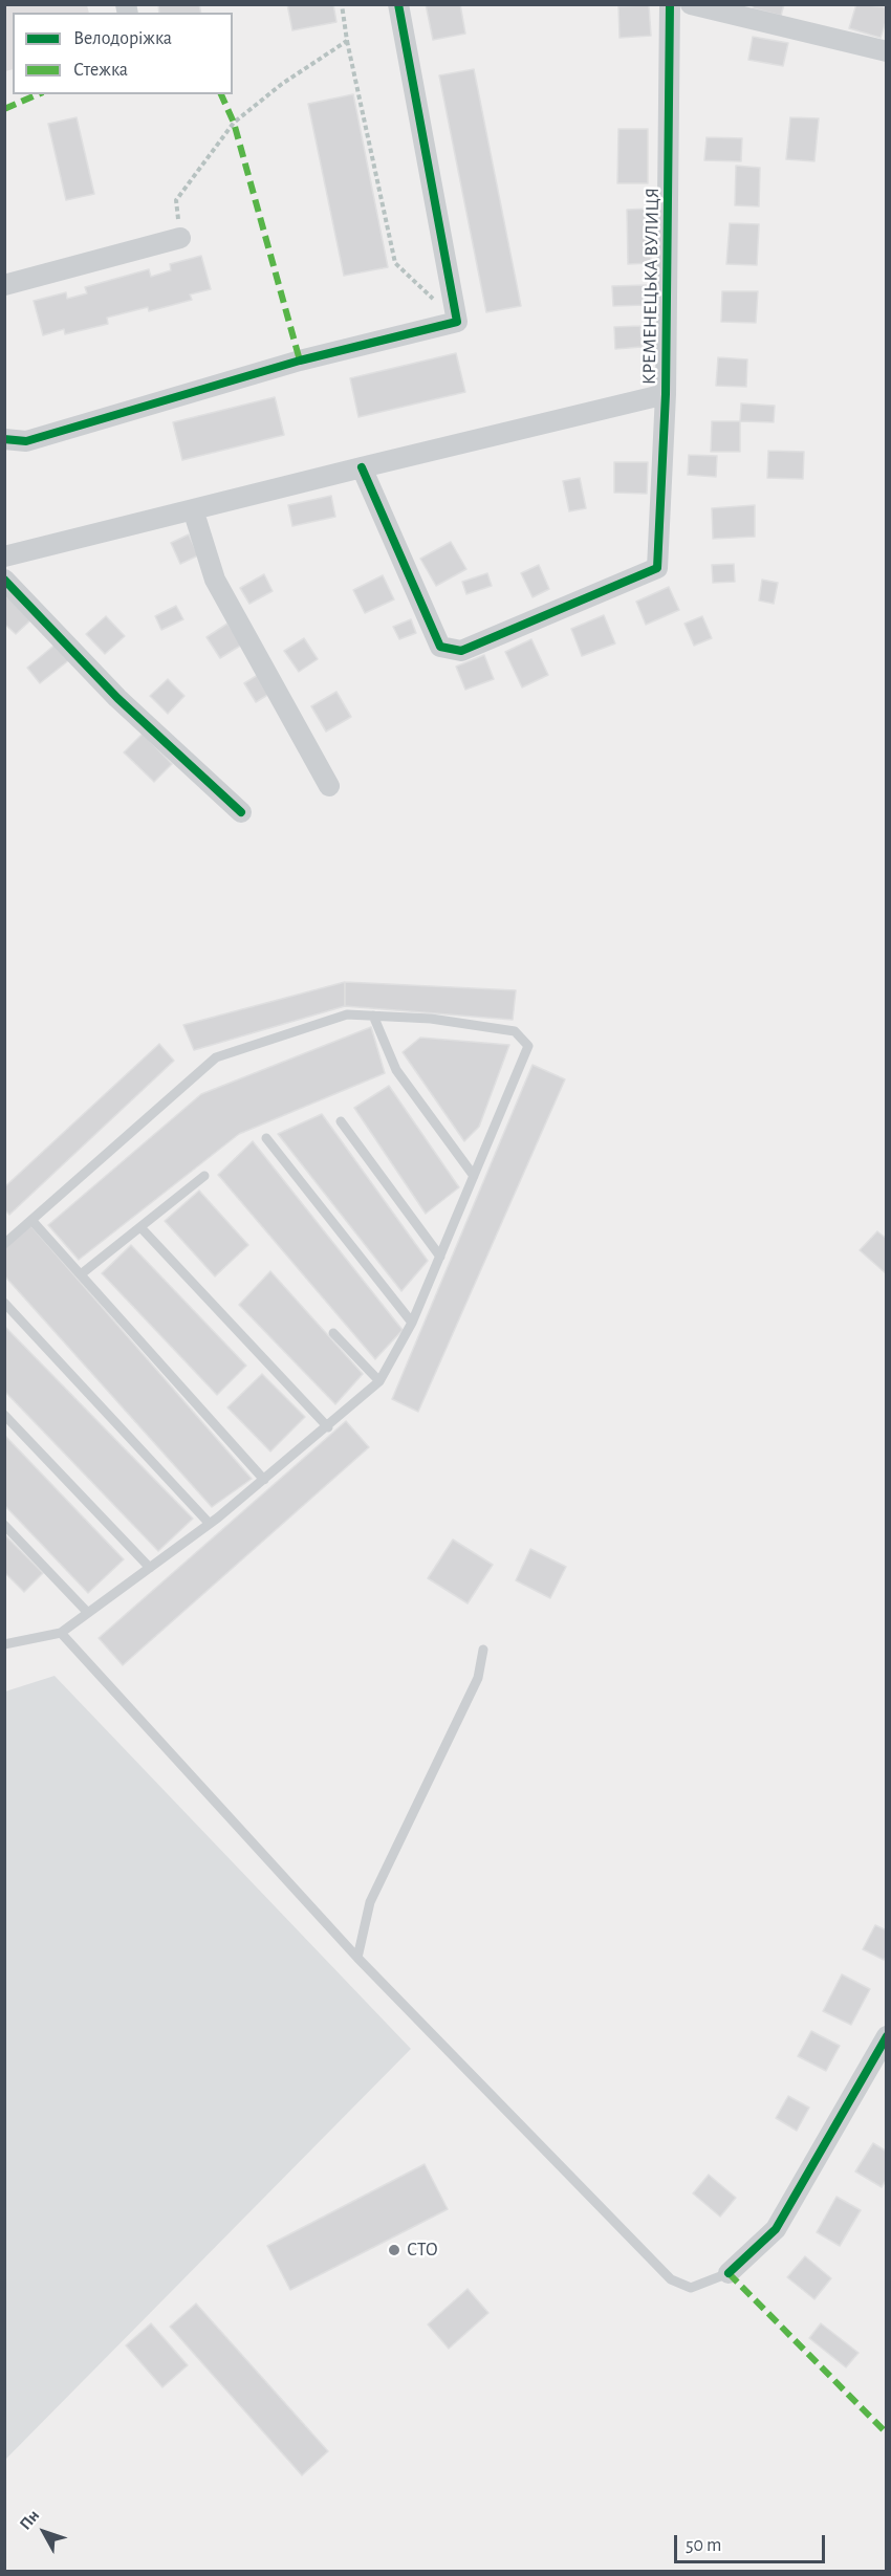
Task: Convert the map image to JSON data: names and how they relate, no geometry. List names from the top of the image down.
{
  "streets": {
    "street": ["КРЕМЕНЕЦЬКА ВУЛИЦЯ"]
  },
  "places": ["СТО"],
  "legend": ["Велодоріжка", "Стежка"],
  "scale_bar": "50 m",
  "north": "top left"
}
